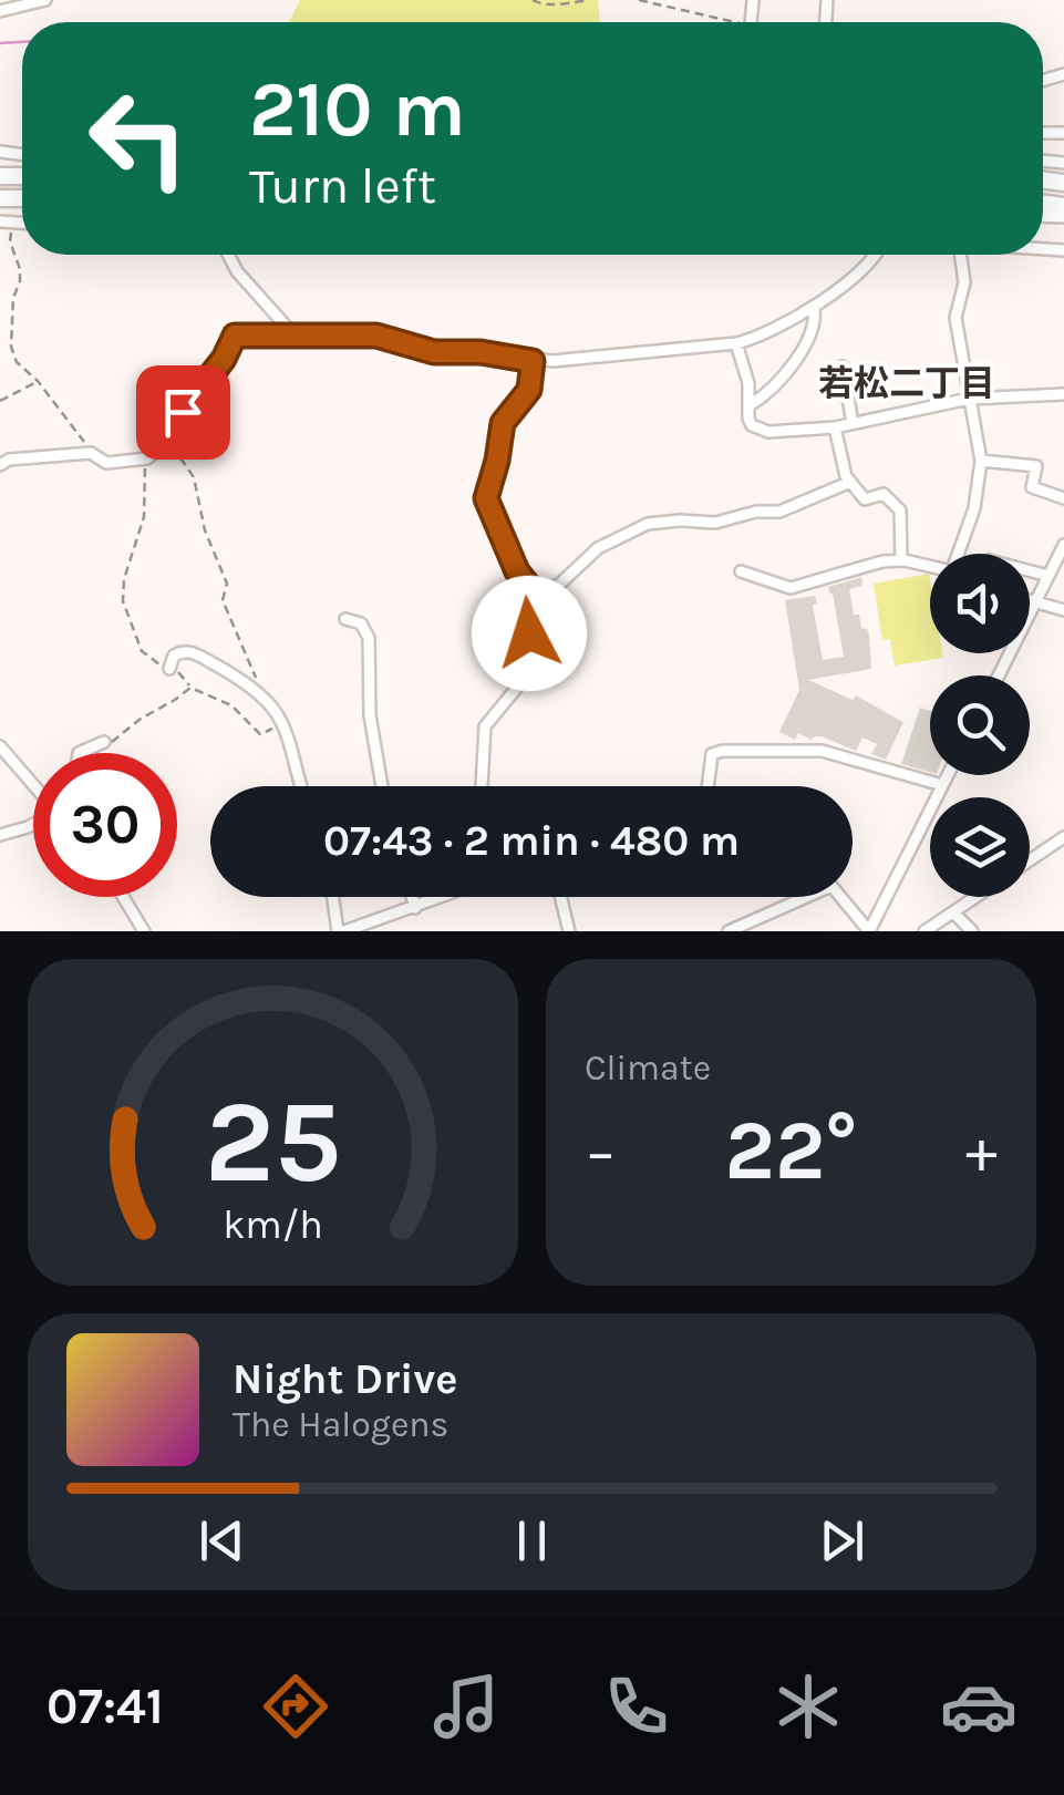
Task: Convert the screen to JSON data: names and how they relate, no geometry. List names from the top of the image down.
{
  "districts": ["若松二丁目"],
  "page": {
    "turn": ["210 m", "Turn left"],
    "limit": "30",
    "trip": "07:43 · 2 min · 480 m",
    "tile": "Climate",
    "heat": ["−", "22°", "+"],
    "song": ["Night Drive", "The Halogens"],
    "tabs": "07:41",
    "gauge": ["25", "km/h"]
  }
}
